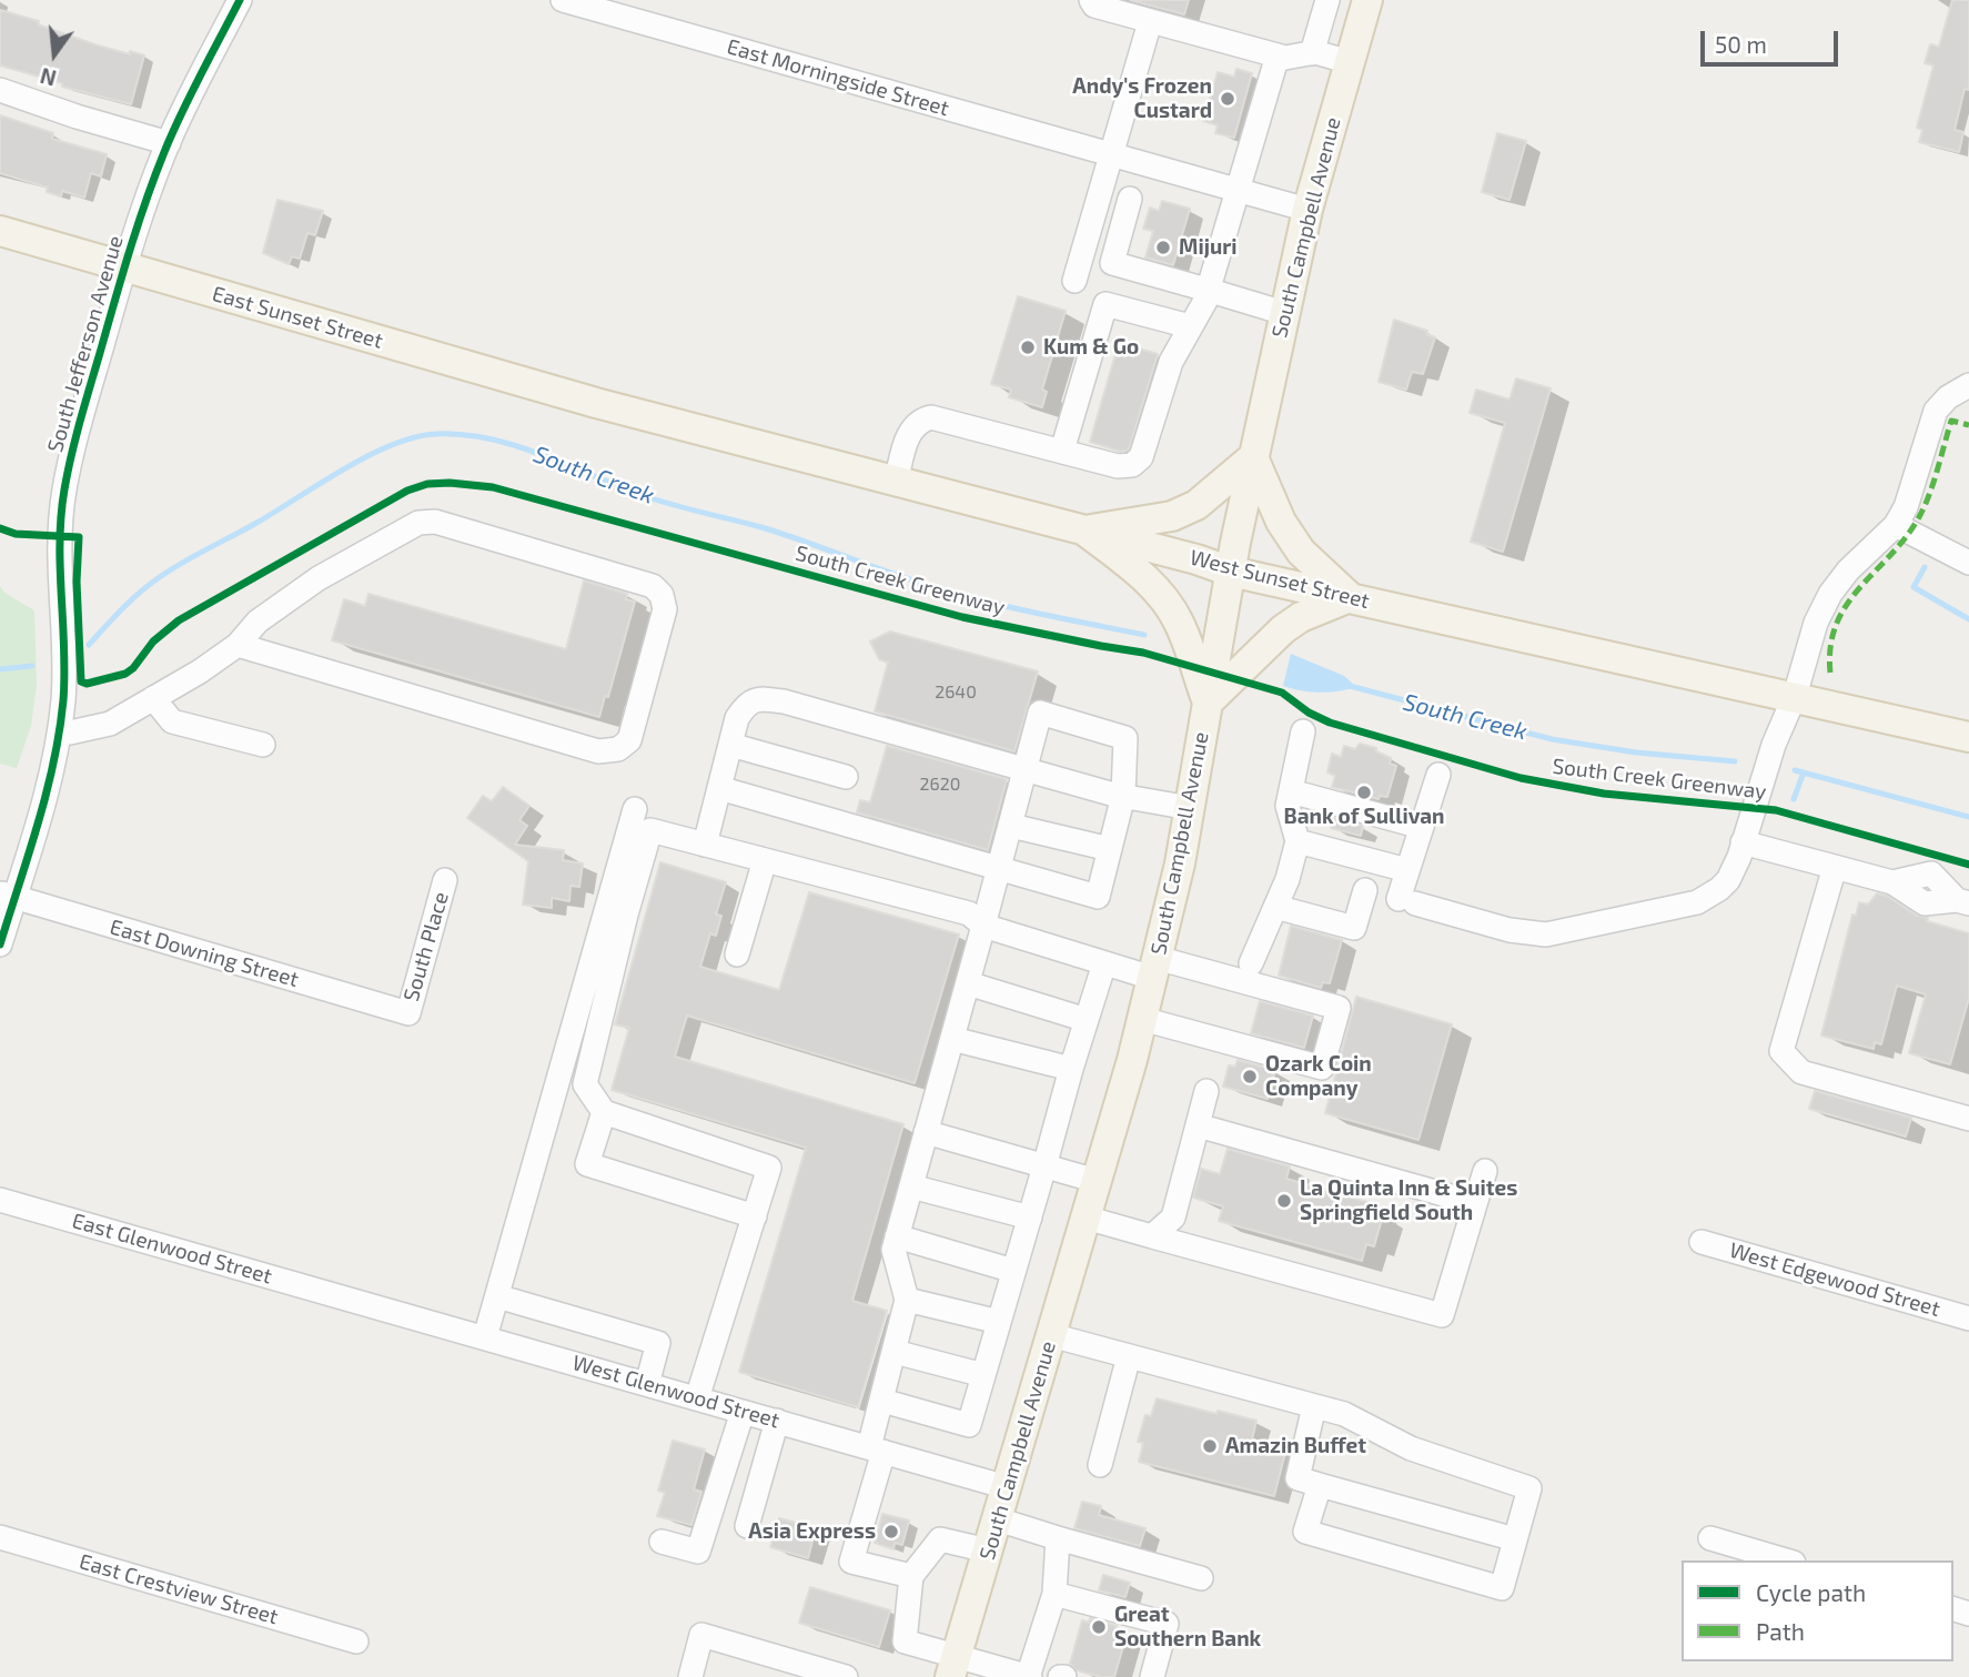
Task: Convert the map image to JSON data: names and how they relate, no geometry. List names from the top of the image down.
{
  "streets": {
    "main road": ["South Campbell Avenue", "East Sunset Street", "West Sunset Street"],
    "street": [
      "East Morningside Street",
      "South Jefferson Avenue",
      "South Place",
      "East Downing Street",
      "East Glenwood Street",
      "West Edgewood Street",
      "West Glenwood Street",
      "East Crestview Street"
    ],
    "cycle path": ["South Creek Greenway"]
  },
  "crossings": [
    ["East Morningside Street", "South Campbell Avenue"],
    ["South Campbell Avenue", "West Sunset Street"],
    ["South Campbell Avenue", "West Glenwood Street"],
    ["East Sunset Street", "South Jefferson Avenue"],
    ["East Sunset Street", "West Sunset Street"],
    ["South Jefferson Avenue", "East Downing Street"],
    ["South Place", "East Downing Street"],
    ["East Glenwood Street", "West Glenwood Street"]
  ],
  "water": ["South Creek"],
  "places": [
    "Andy's Frozen Custard",
    "Mijuri",
    "Kum & Go",
    "Bank of Sullivan",
    "Ozark Coin Company",
    "La Quinta Inn & Suites Springfield South",
    "Amazin Buffet",
    "Asia Express",
    "Great Southern Bank"
  ],
  "house_numbers": ["2640", "2620"],
  "legend": ["Cycle path", "Path"],
  "scale_bar": "50 m",
  "north": "bottom"
}
